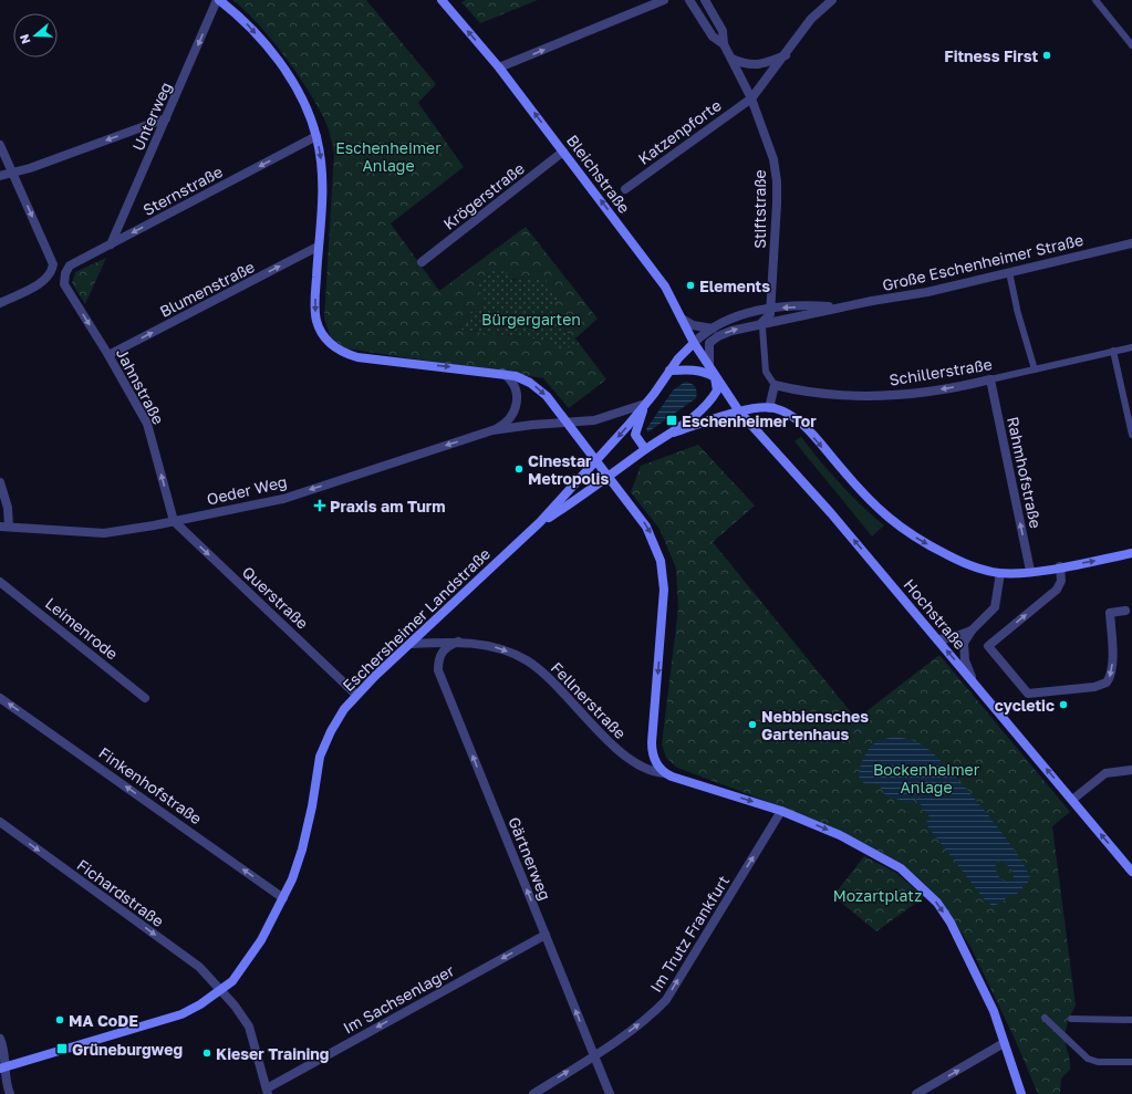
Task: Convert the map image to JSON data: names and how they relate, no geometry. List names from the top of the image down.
{
  "streets": {
    "main road": [
      "Bleichstraße",
      "Große Eschenheimer Straße",
      "Hochstraße",
      "Eschersheimer Landstraße"
    ],
    "street": [
      "Unterweg",
      "Katzenpforte",
      "Sternstraße",
      "Krögerstraße",
      "Stiftstraße",
      "Blumenstraße",
      "Schillerstraße",
      "Jahnstraße",
      "Rahmhofstraße",
      "Oeder Weg",
      "Querstraße",
      "Leimenrode",
      "Fellnerstraße",
      "Finkenhofstraße",
      "Gärtnerweg",
      "Fichardstraße",
      "Im Trutz Frankfurt",
      "Im Sachsenlager"
    ]
  },
  "crossings": [
    ["Unterweg", "Sternstraße"],
    ["Katzenpforte", "Stiftstraße"],
    ["Bleichstraße", "Krögerstraße"],
    ["Bleichstraße", "Große Eschenheimer Straße"],
    ["Bleichstraße", "Hochstraße"],
    ["Sternstraße", "Jahnstraße"],
    ["Stiftstraße", "Große Eschenheimer Straße"],
    ["Blumenstraße", "Jahnstraße"],
    ["Schillerstraße", "Rahmhofstraße"],
    ["Jahnstraße", "Oeder Weg"],
    ["Jahnstraße", "Querstraße"],
    ["Oeder Weg", "Querstraße"],
    ["Querstraße", "Eschersheimer Landstraße"],
    ["Eschersheimer Landstraße", "Fellnerstraße"],
    ["Eschersheimer Landstraße", "Finkenhofstraße"],
    ["Eschersheimer Landstraße", "Fichardstraße"],
    ["Fellnerstraße", "Gärtnerweg"],
    ["Gärtnerweg", "Im Trutz Frankfurt"],
    ["Gärtnerweg", "Im Sachsenlager"]
  ],
  "one_way": [
    "Unterweg",
    "Bleichstraße",
    "Sternstraße",
    "Blumenstraße",
    "Schillerstraße",
    "Rahmhofstraße",
    "Oeder Weg",
    "Querstraße",
    "Fellnerstraße",
    "Finkenhofstraße",
    "Gärtnerweg",
    "Fichardstraße",
    "Im Trutz Frankfurt",
    "Im Sachsenlager"
  ],
  "parks": [
    "Eschenheimer Anlage",
    "Bürgergarten",
    "Bockenheimer Anlage",
    "Mozartplatz"
  ],
  "places": {
    "other": [
      "Fitness First",
      "Elements",
      "Cinestar Metropolis",
      "cycletic",
      "Nebbiensches Gartenhaus",
      "MA CoDE",
      "Kieser Training"
    ],
    "transit": ["Eschenheimer Tor", "Grüneburgweg"],
    "health": ["Praxis am Turm"]
  },
  "north": "left"
}
